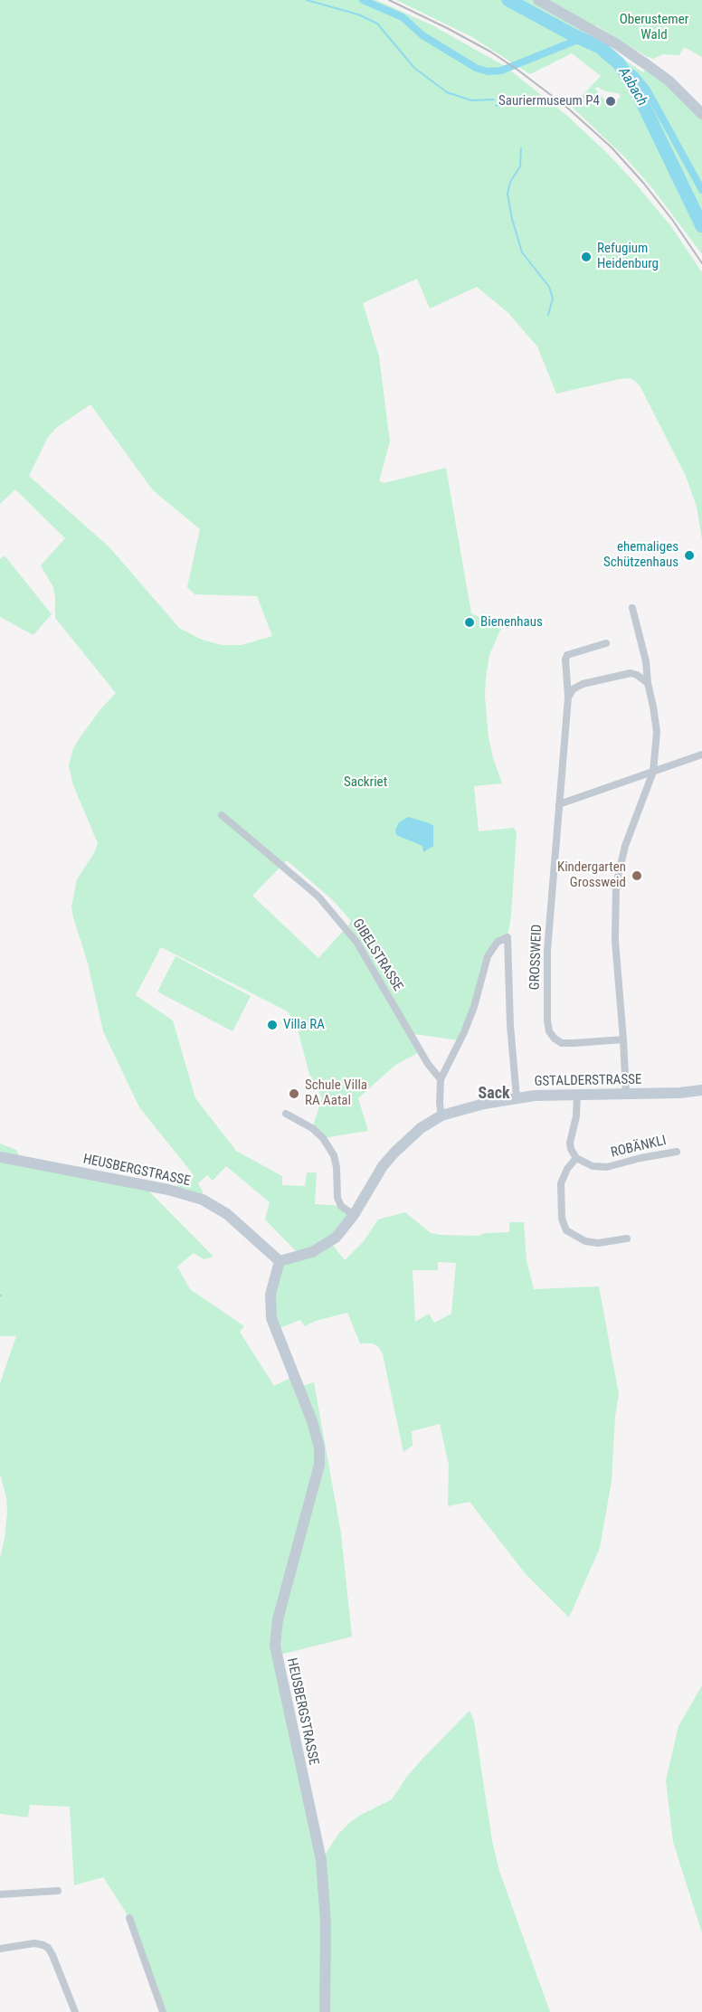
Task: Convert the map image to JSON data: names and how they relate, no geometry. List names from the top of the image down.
{
  "streets": {
    "street": [
      "GIBELSTRASSE",
      "GROSSWEID",
      "GSTALDERSTRASSE",
      "ROBÄNKLI",
      "HEUSBERGSTRASSE"
    ]
  },
  "crossings": [
    ["GSTALDERSTRASSE", "HEUSBERGSTRASSE"]
  ],
  "districts": ["Sack"],
  "water": ["Aabach"],
  "parks": ["Oberustemer Wald", "Sackriet"],
  "places": [
    "Sauriermuseum P4",
    "Refugium Heidenburg",
    "ehemaliges Schützenhaus",
    "Bienenhaus",
    "Kindergarten Grossweid",
    "Villa RA",
    "Schule Villa RA Aatal"
  ]
}
